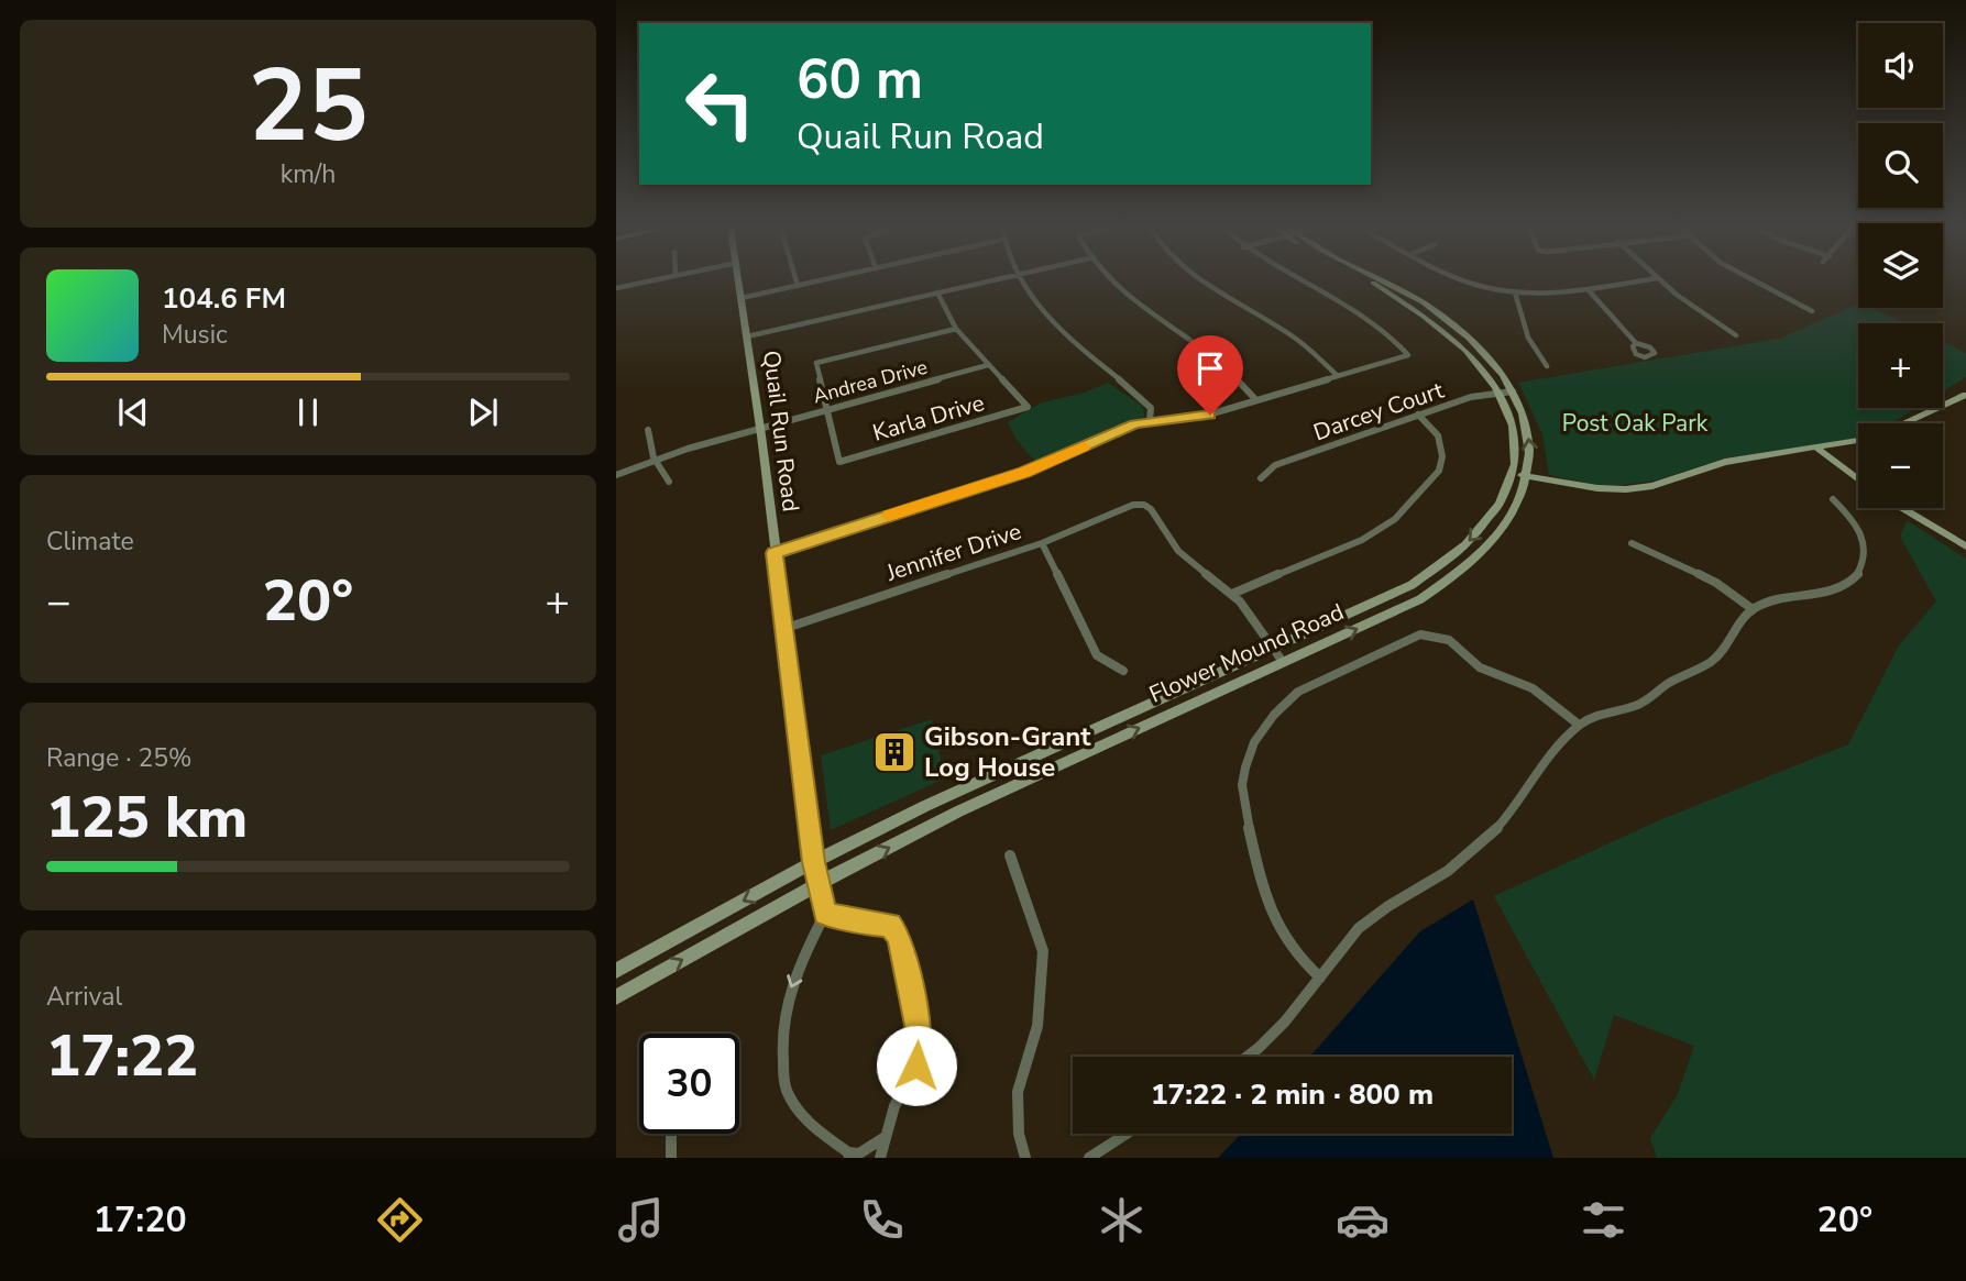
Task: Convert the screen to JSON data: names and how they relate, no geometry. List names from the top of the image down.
{
  "streets": {
    "main road": ["Quail Run Road", "Flower Mound Road"],
    "street": [
      "Andrea Drive",
      "Darcey Court",
      "Karla Drive",
      "Jennifer Drive"
    ]
  },
  "crossings": [
    ["Andrea Drive", "Karla Drive"],
    ["Andrea Drive", "Quail Run Road"],
    ["Darcey Court", "Flower Mound Road"],
    ["Quail Run Road", "Jennifer Drive"],
    ["Quail Run Road", "Flower Mound Road"]
  ],
  "parks": ["Post Oak Park"],
  "places": {
    "building": ["Gibson-Grant Log House"]
  },
  "page": {
    "tile": [
      ["25", "km/h"],
      "Climate",
      ["Range · 25%", "125 km"],
      ["Arrival", "17:22"]
    ],
    "map_buttons": ["+", "−"],
    "turn": ["60 m", "Quail Run Road"],
    "song": ["104.6 FM", "Music"],
    "heat": ["−", "20°", "+"],
    "limit": "30",
    "trip": "17:22 · 2 min · 800 m",
    "tabs": ["17:20", "20°"]
  }
}
